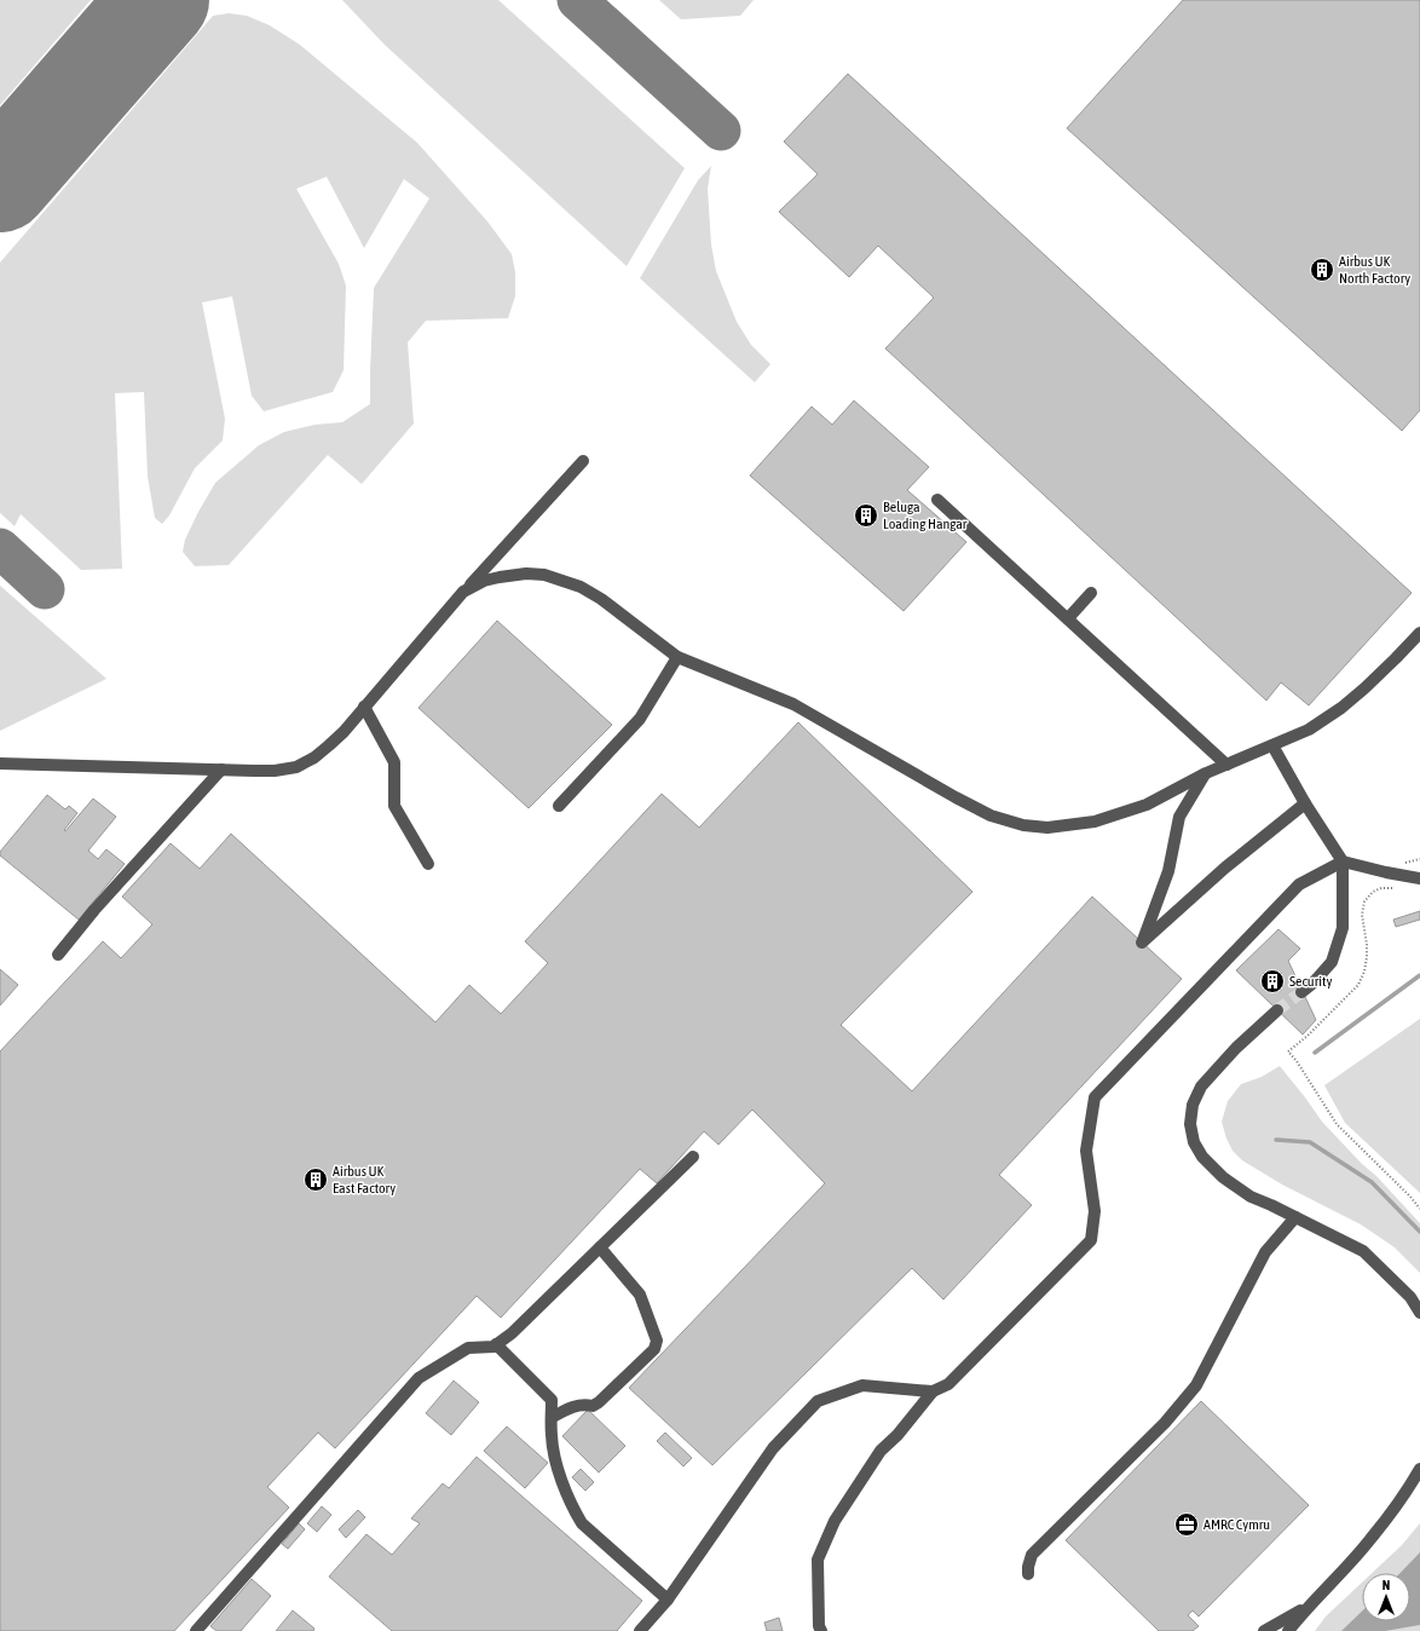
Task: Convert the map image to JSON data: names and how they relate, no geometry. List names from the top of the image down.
{
  "places": {
    "building": [
      "Airbus UK North Factory",
      "Beluga Loading Hangar",
      "Security",
      "Airbus UK East Factory"
    ],
    "office": ["AMRC Cymru"]
  },
  "north": "top"
}
